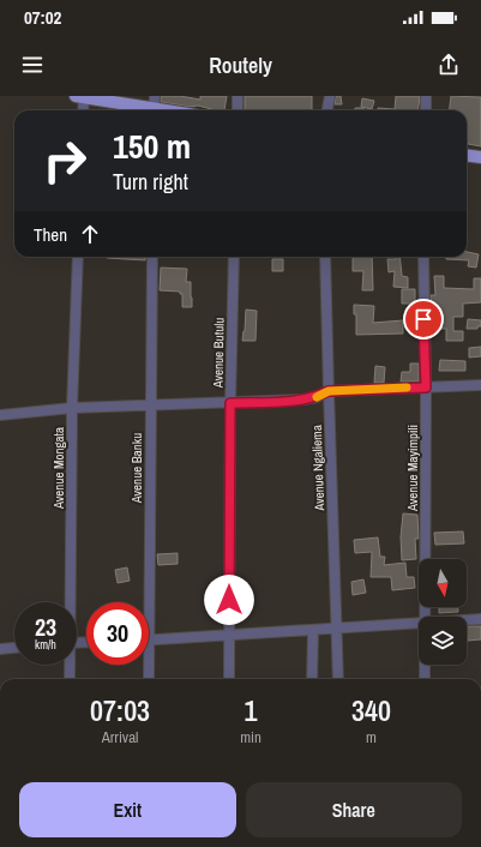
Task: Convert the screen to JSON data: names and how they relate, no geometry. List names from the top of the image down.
{
  "streets": {
    "street": [
      "Avenue Butulu",
      "Avenue Mongata",
      "Avenue Banku",
      "Avenue Ngaliema",
      "Avenue Mayimpili"
    ]
  },
  "north": "bottom",
  "page": {
    "status": "07:02",
    "header": "Routely",
    "turn": ["150 m", "Turn right"],
    "then": "Then",
    "speed": "23 km/h",
    "limit": "30",
    "eta": [
      "07:03",
      "Arrival",
      "1",
      "min",
      "340",
      "m"
    ],
    "buttons": ["Exit", "Share"]
  }
}
